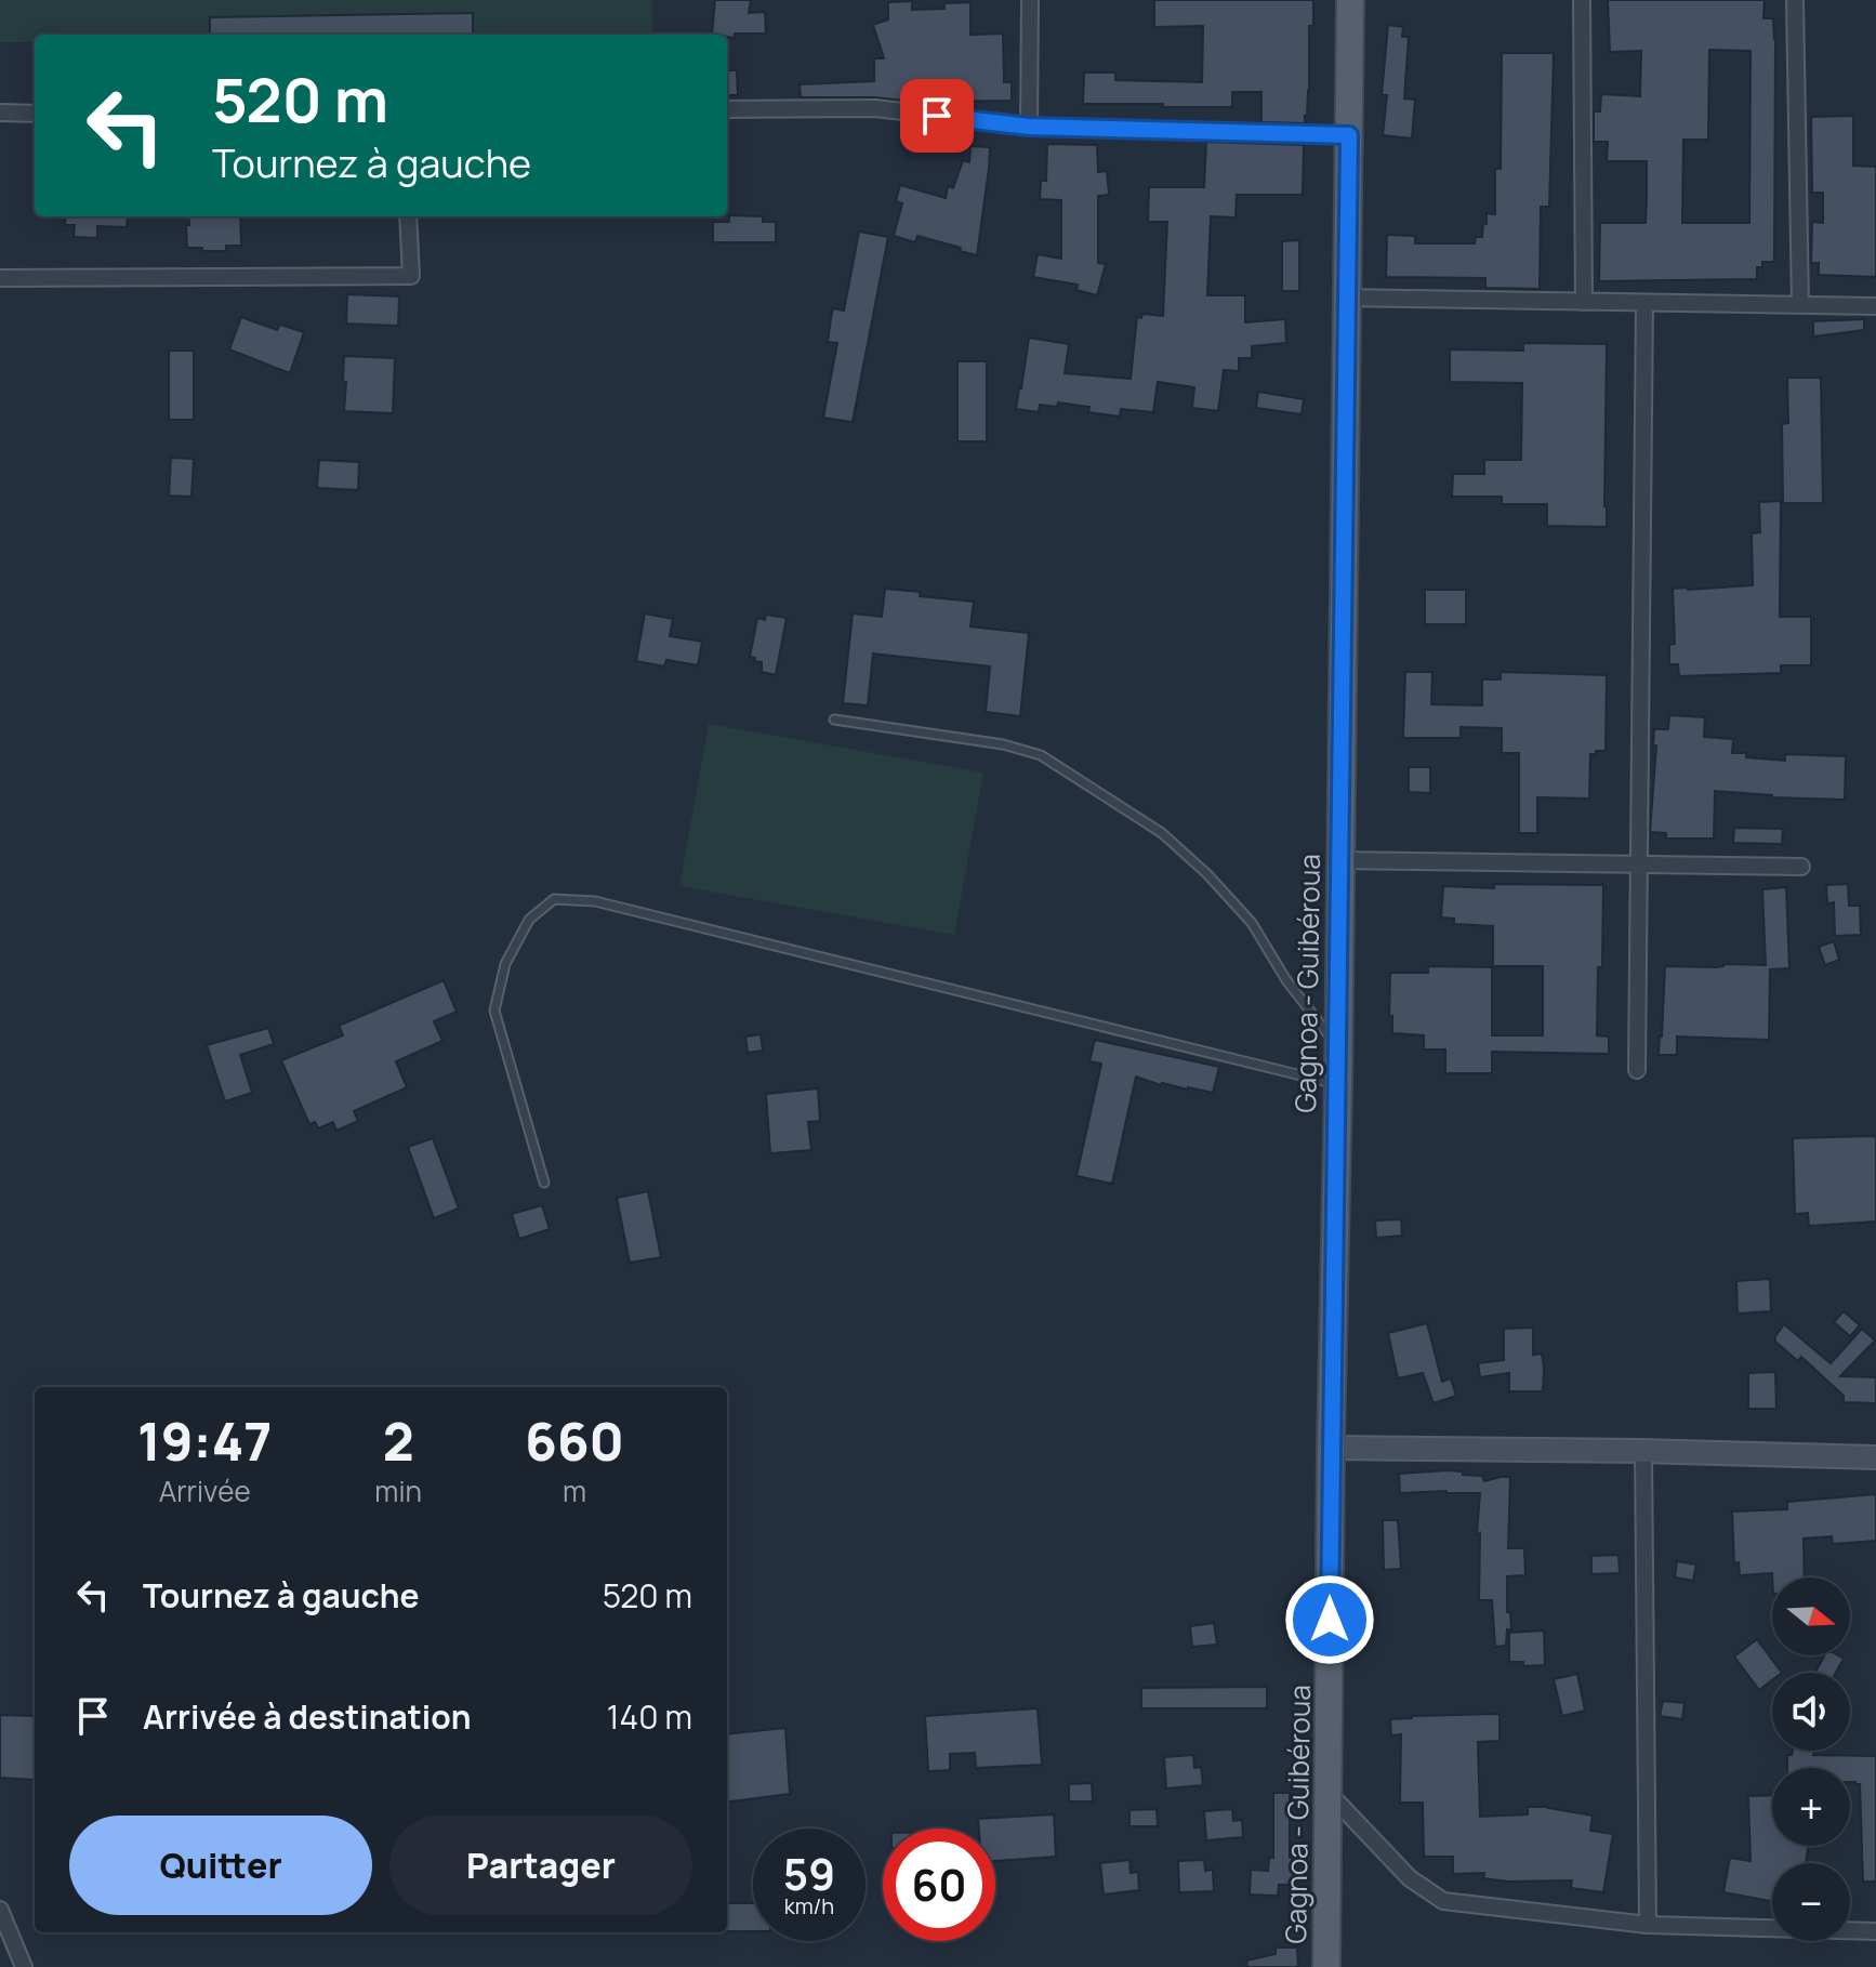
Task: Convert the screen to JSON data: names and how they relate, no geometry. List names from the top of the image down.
{
  "streets": {
    "main road": ["Gagnoa - Guibéroua"]
  },
  "north": "right",
  "page": {
    "turn": ["520 m", "Tournez à gauche"],
    "eta": [
      "19:47",
      "Arrivée",
      "2",
      "min",
      "660",
      "m"
    ],
    "list": [
      {
        "name": "Tournez à gauche",
        "value": "520 m"
      },
      {
        "name": "Arrivée à destination",
        "value": "140 m"
      }
    ],
    "map_buttons": ["+", "−"],
    "buttons": ["Quitter", "Partager"],
    "speed": "59 km/h",
    "limit": "60"
  }
}
